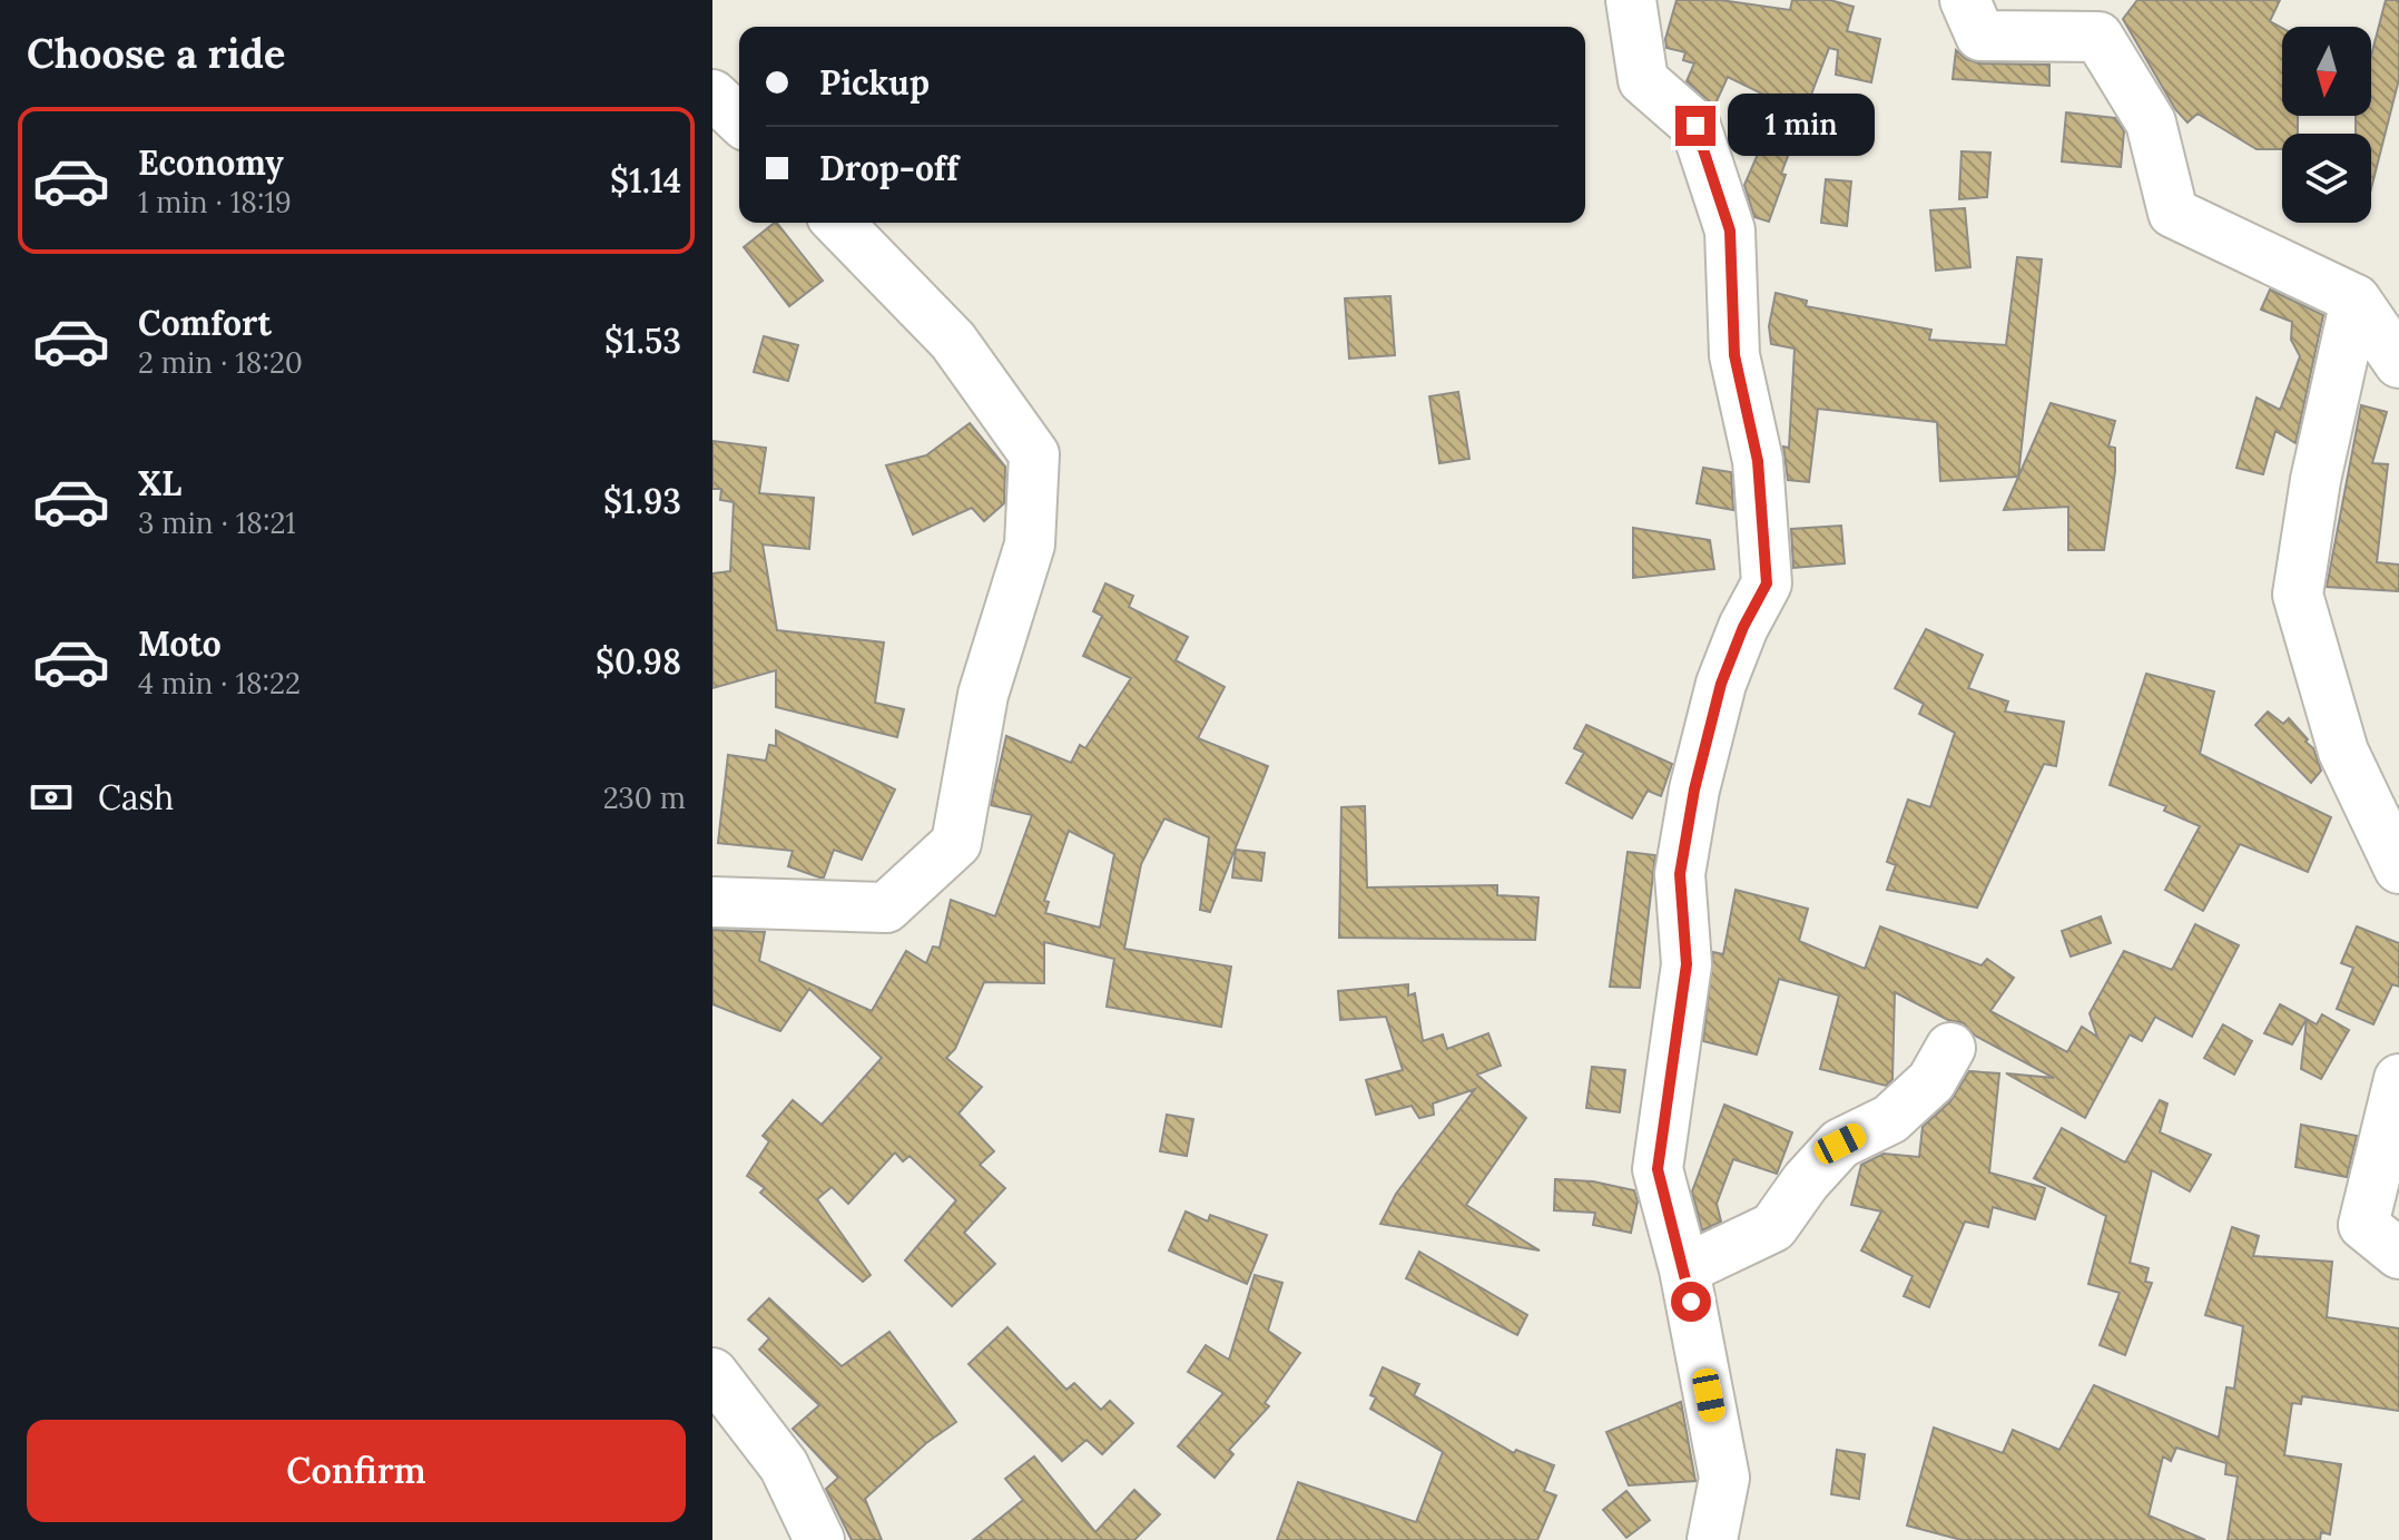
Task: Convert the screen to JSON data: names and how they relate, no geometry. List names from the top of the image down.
{
  "north": "bottom",
  "page": {
    "heading": "Choose a ride",
    "banner": ["Pickup", "Drop-off"],
    "bubble": "1 min",
    "list": [
      {
        "name": "Economy",
        "note": "1 min · 18:19",
        "value": "$1.14"
      },
      {
        "name": "Comfort",
        "note": "2 min · 18:20",
        "value": "$1.53"
      },
      {
        "name": "XL",
        "note": "3 min · 18:21",
        "value": "$1.93"
      },
      {
        "name": "Moto",
        "note": "4 min · 18:22",
        "value": "$0.98"
      }
    ],
    "pay": ["Cash", "230 m"],
    "buttons": "Confirm"
  }
}
